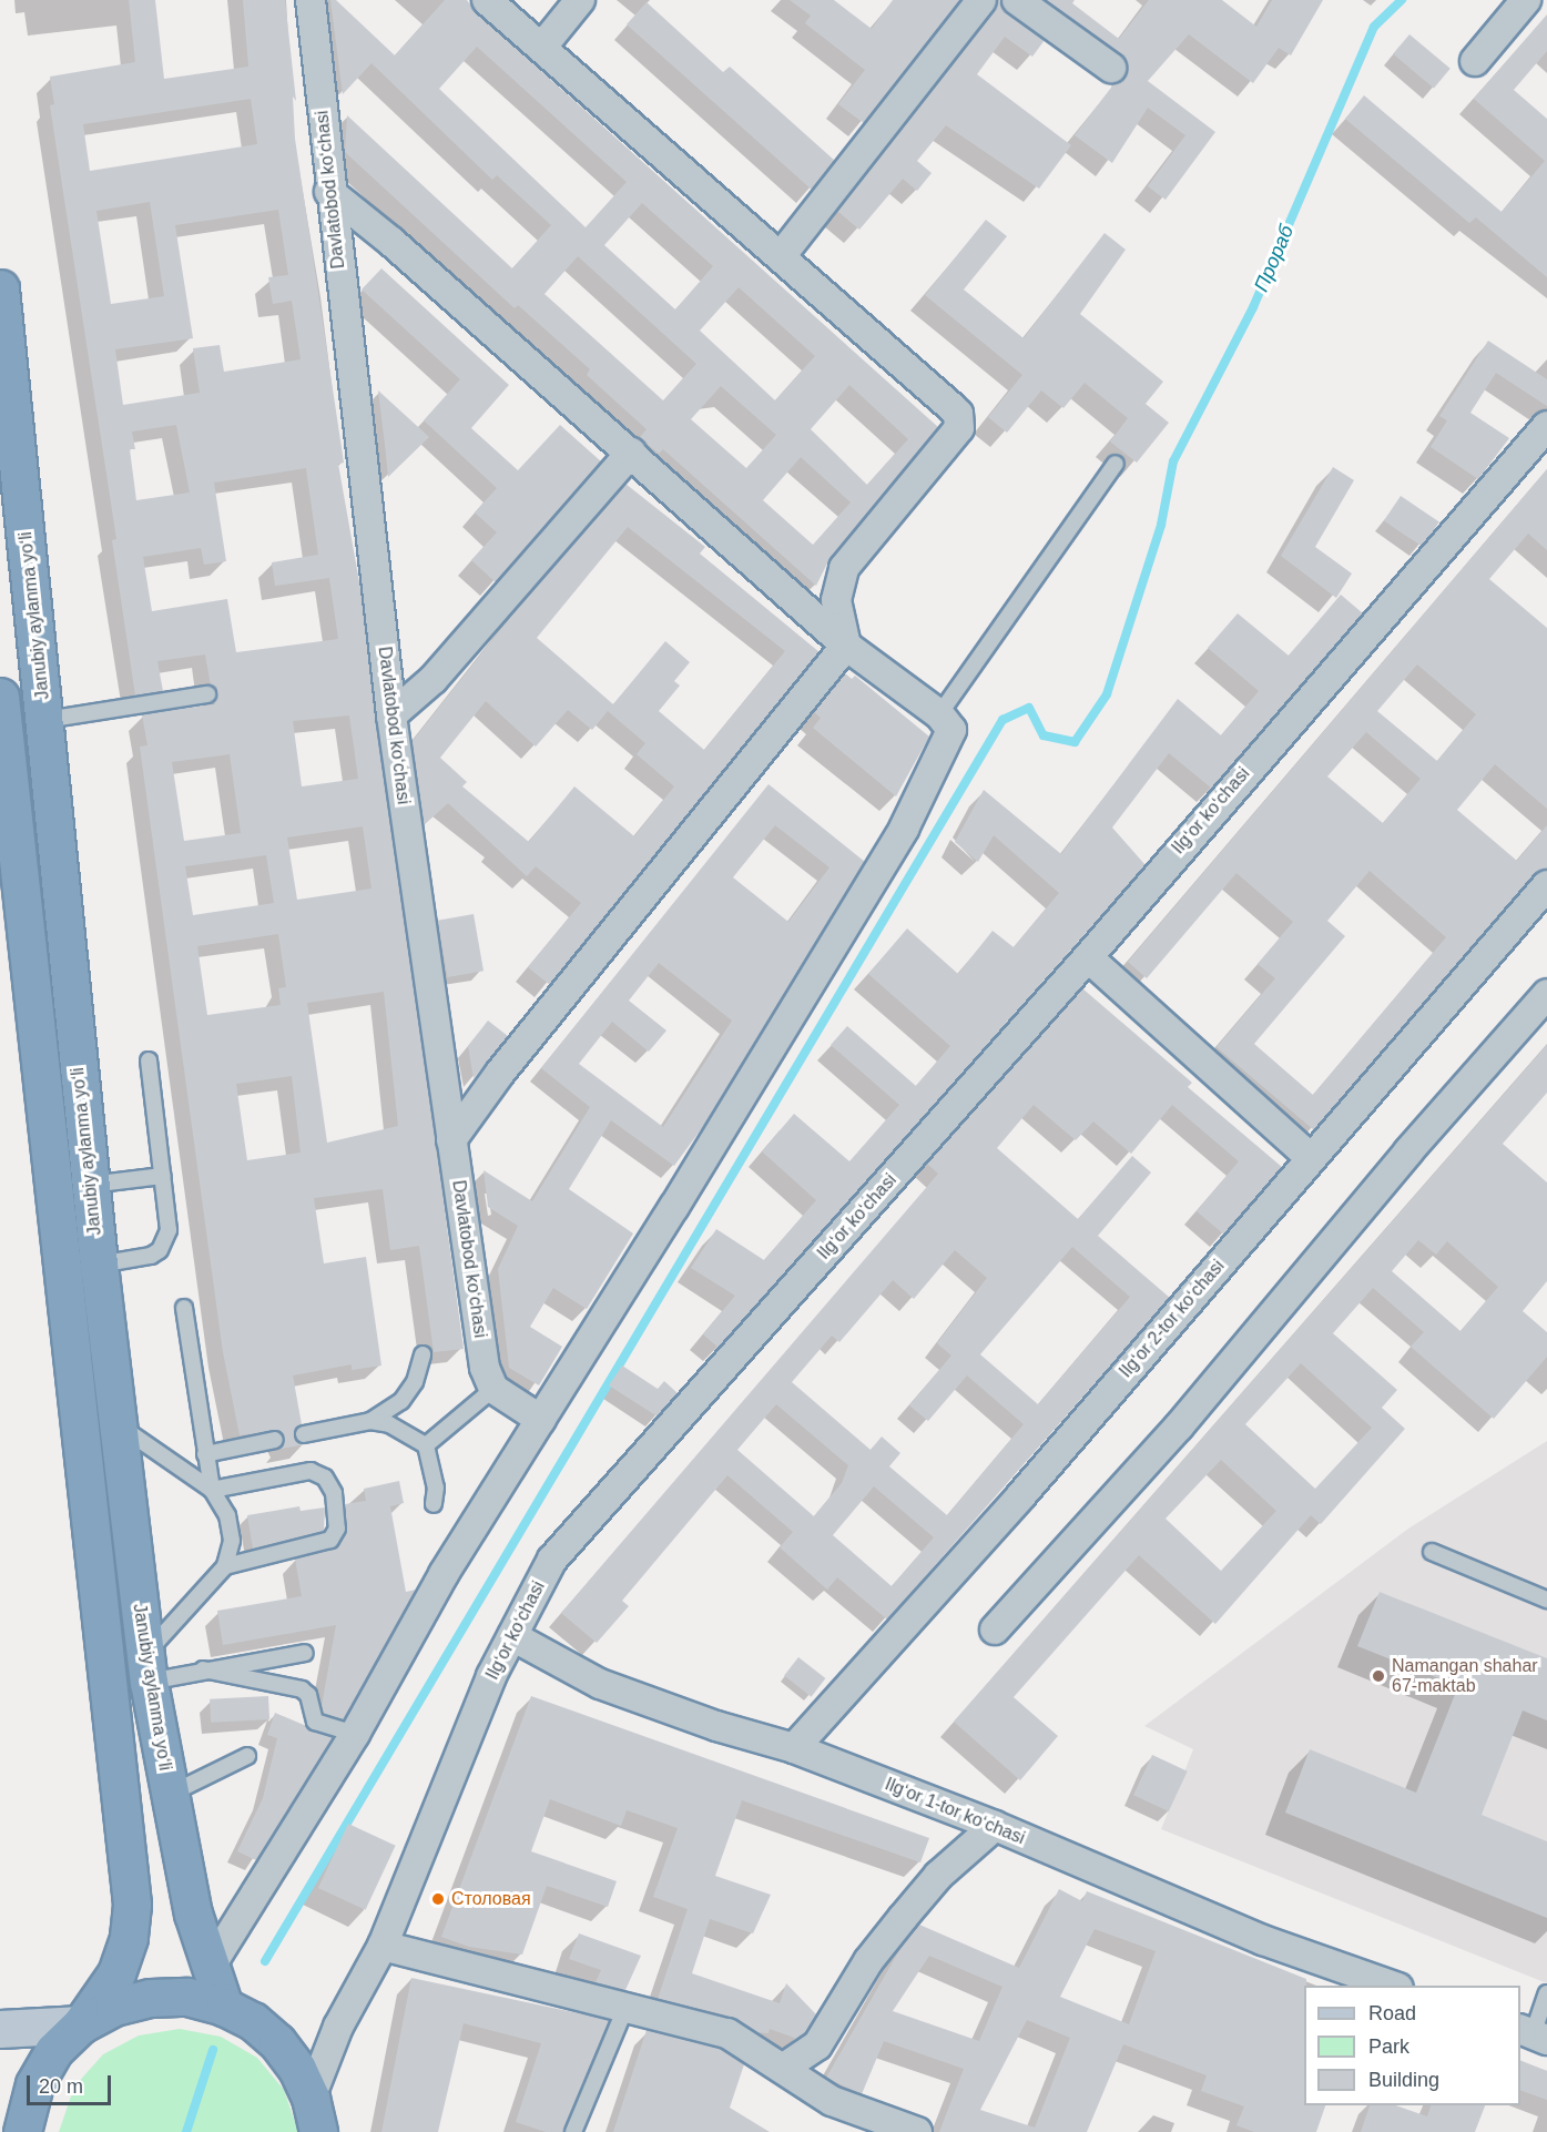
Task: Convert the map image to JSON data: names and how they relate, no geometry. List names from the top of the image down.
{
  "streets": {
    "highway": ["Janubiy aylanma yoʻli"],
    "street": [
      "Davlatobod koʻchasi",
      "Ilgʻor koʻchasi",
      "Ilgʻor 2-tor koʻchasi",
      "Ilgʻor 1-tor koʻchasi"
    ]
  },
  "crossings": [
    ["Ilgʻor koʻchasi", "Ilgʻor 1-tor koʻchasi"],
    ["Ilgʻor 2-tor koʻchasi", "Ilgʻor 1-tor koʻchasi"]
  ],
  "water": ["Прораб"],
  "places": ["Namangan shahar 67-maktab", "Столовая"],
  "legend": ["Road", "Park", "Building"],
  "scale_bar": "20 m"
}
